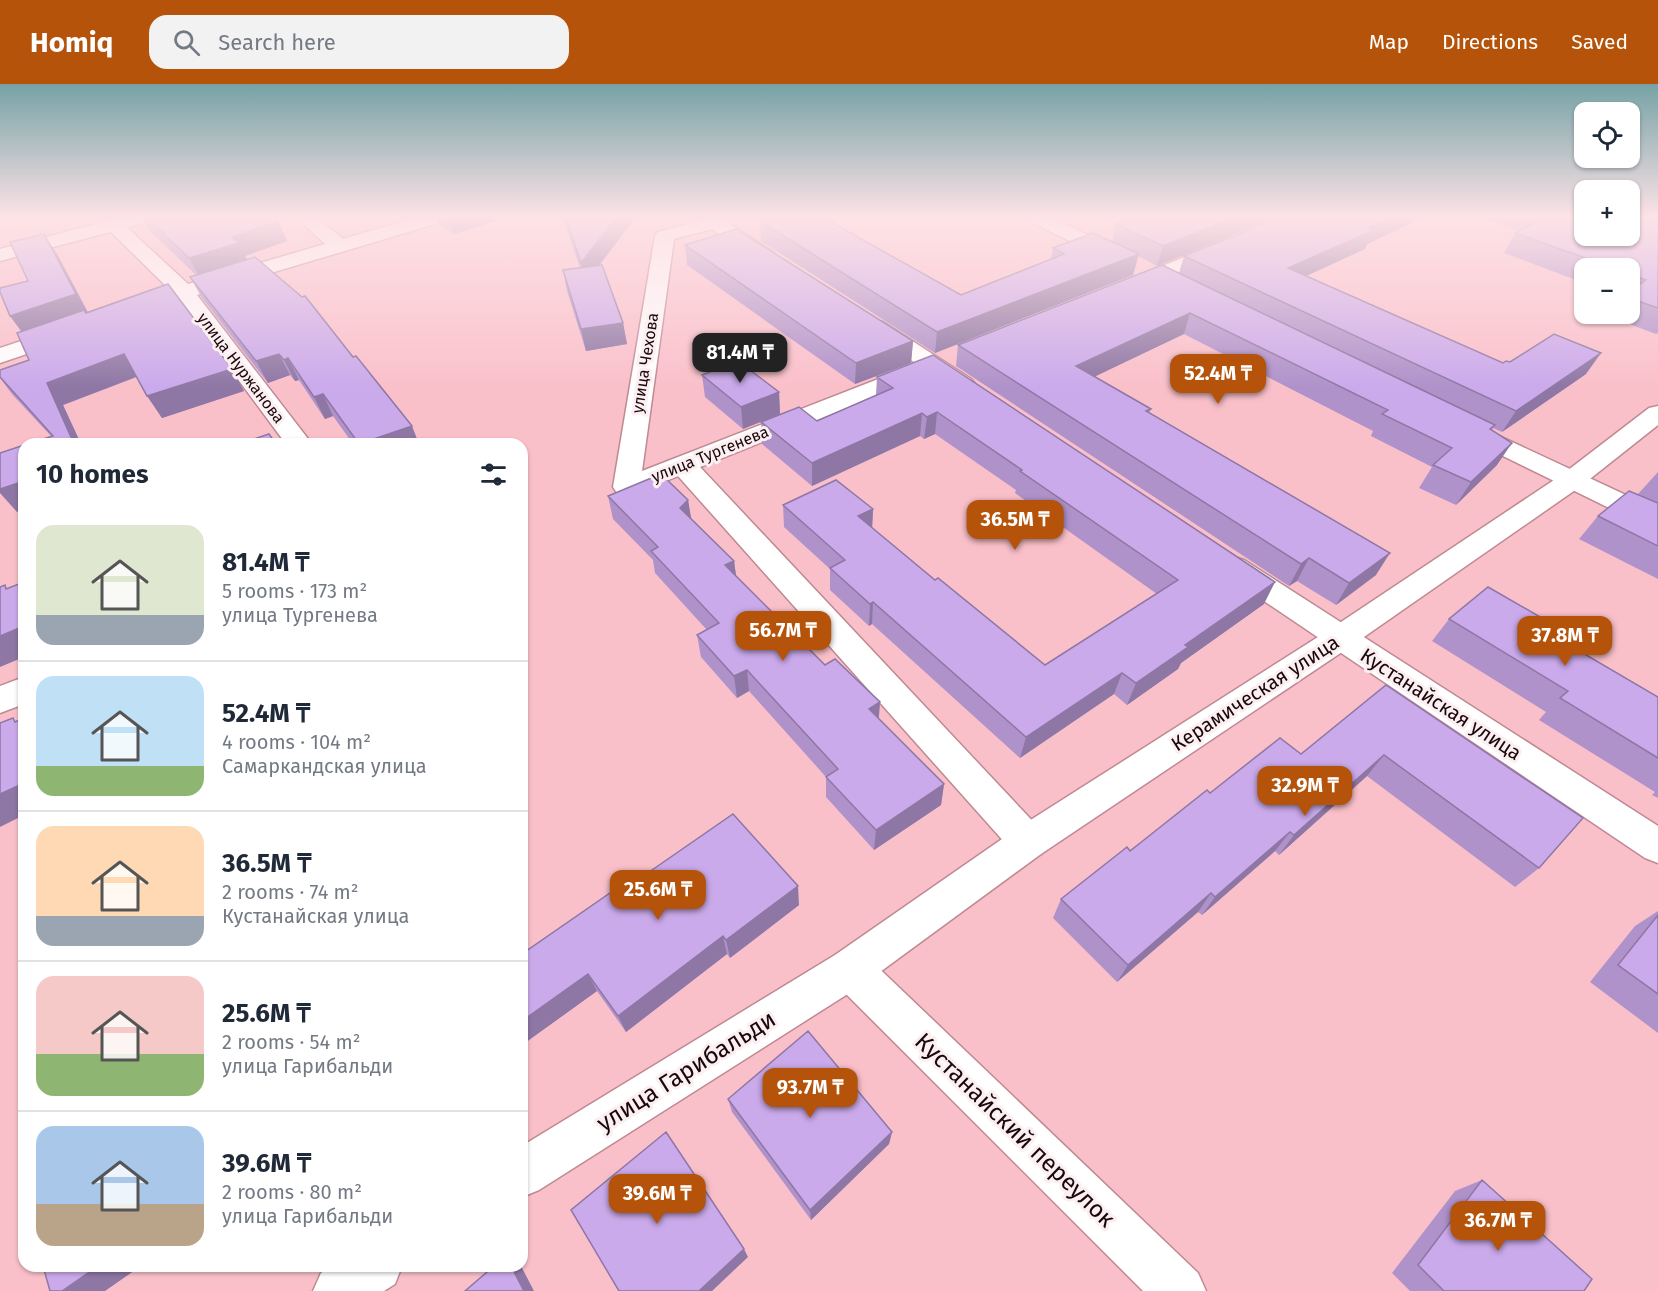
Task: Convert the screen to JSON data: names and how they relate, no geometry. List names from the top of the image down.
{
  "streets": {
    "street": [
      "улица Чехова",
      "улица Нуржанова",
      "улица Тургенева",
      "Керамическая улица",
      "Кустанайская улица",
      "улица Гарибальди",
      "Кустанайский переулок"
    ]
  },
  "crossings": [
    ["улица Чехова", "улица Тургенева"],
    ["Керамическая улица", "Кустанайская улица"],
    ["Керамическая улица", "улица Гарибальди"],
    ["Керамическая улица", "Кустанайский переулок"],
    ["улица Гарибальди", "Кустанайский переулок"]
  ],
  "page": {
    "header": "Homiq",
    "search": "Search here",
    "nav": ["Map", "Directions", "Saved"],
    "map_buttons": ["+", "−"],
    "price": [
      "81.4M ₸",
      "52.4M ₸",
      "36.5M ₸",
      "56.7M ₸",
      "37.8M ₸",
      "32.9M ₸",
      "25.6M ₸",
      "93.7M ₸",
      "39.6M ₸",
      "36.7M ₸"
    ],
    "heading": "10 homes",
    "list": [
      {
        "name": "81.4M ₸",
        "note": "5 rooms · 173 m² · улица Тургенева"
      },
      {
        "name": "52.4M ₸",
        "note": "4 rooms · 104 m² · Самаркандская улица"
      },
      {
        "name": "36.5M ₸",
        "note": "2 rooms · 74 m² · Кустанайская улица"
      },
      {
        "name": "25.6M ₸",
        "note": "2 rooms · 54 m² · улица Гарибальди"
      },
      {
        "name": "39.6M ₸",
        "note": "2 rooms · 80 m² · улица Гарибальди"
      }
    ]
  }
}
